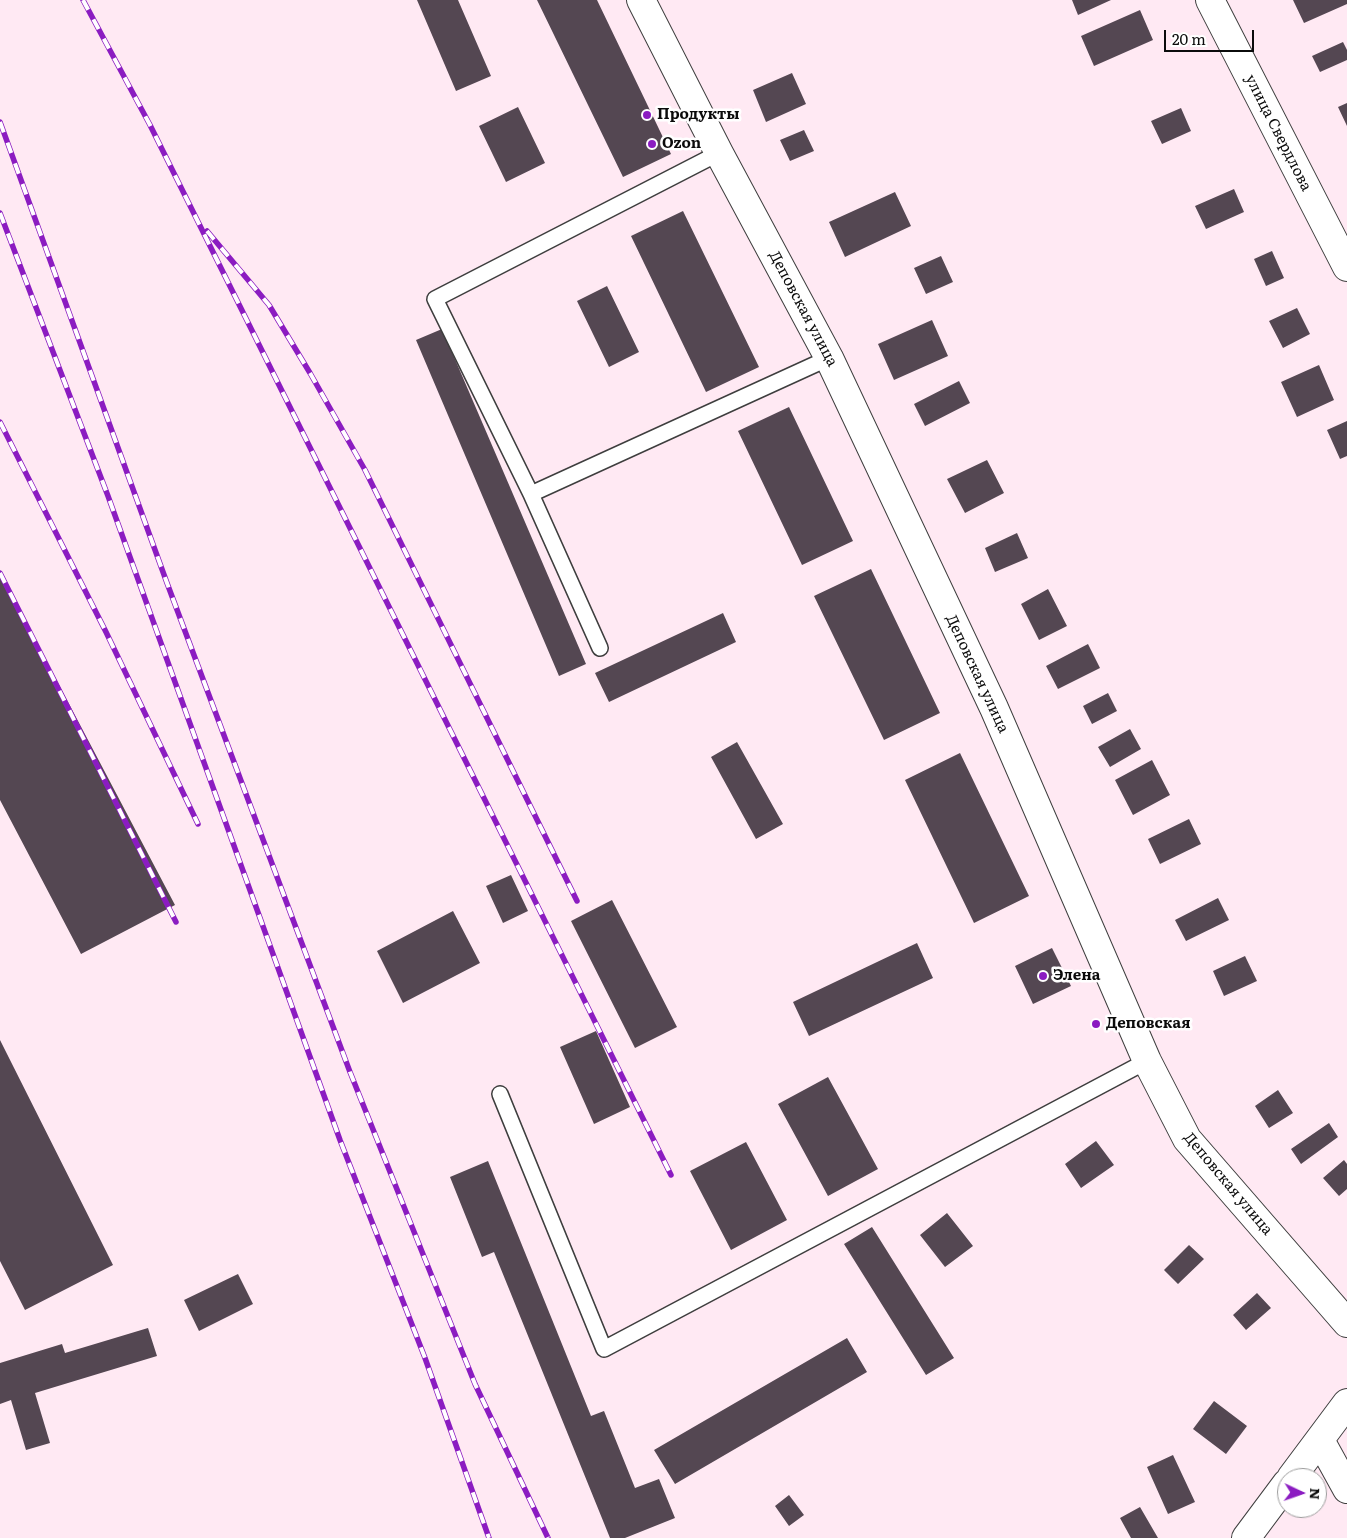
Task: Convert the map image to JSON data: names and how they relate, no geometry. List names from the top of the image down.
{
  "streets": {
    "street": ["улица Свердлова", "Деповская улица"]
  },
  "places": [
    "Продукты",
    "Ozon",
    "Элена",
    "Деповская"
  ],
  "scale_bar": "20 m",
  "north": "right"
}
